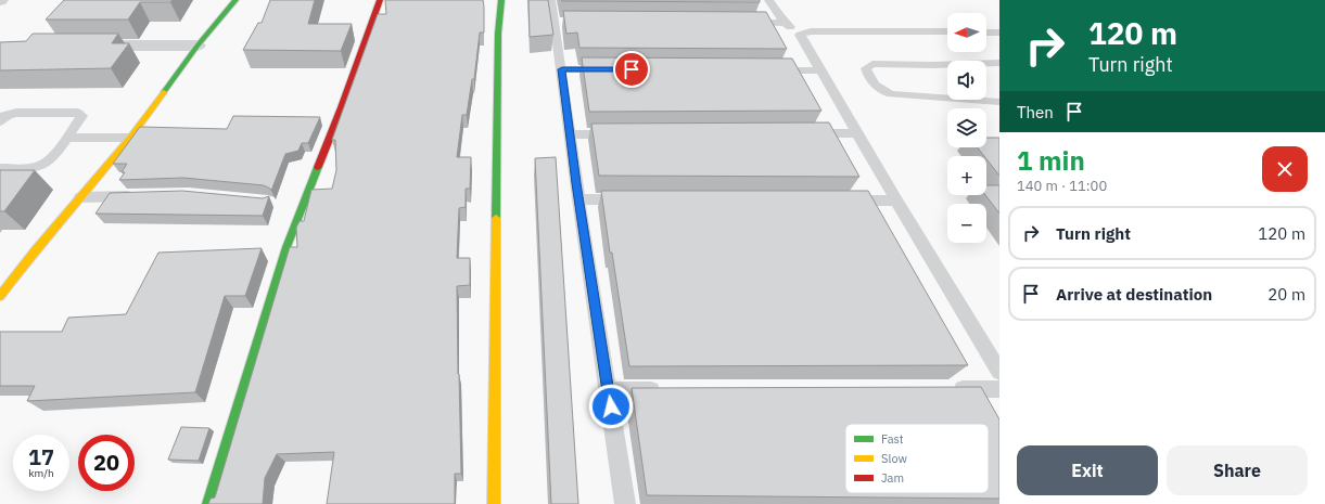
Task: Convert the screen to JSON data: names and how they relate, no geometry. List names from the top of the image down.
{
  "legend": ["Fast", "Slow", "Jam"],
  "north": "left",
  "page": {
    "turn": ["120 m", "Turn right"],
    "map_buttons": ["+", "−"],
    "then": "Then",
    "heading": ["1 min", "140 m · 11:00"],
    "list": [
      {
        "name": "Turn right",
        "value": "120 m"
      },
      {
        "name": "Arrive at destination",
        "value": "20 m"
      }
    ],
    "speed": "17 km/h",
    "limit": "20",
    "buttons": ["Exit", "Share"]
  }
}
